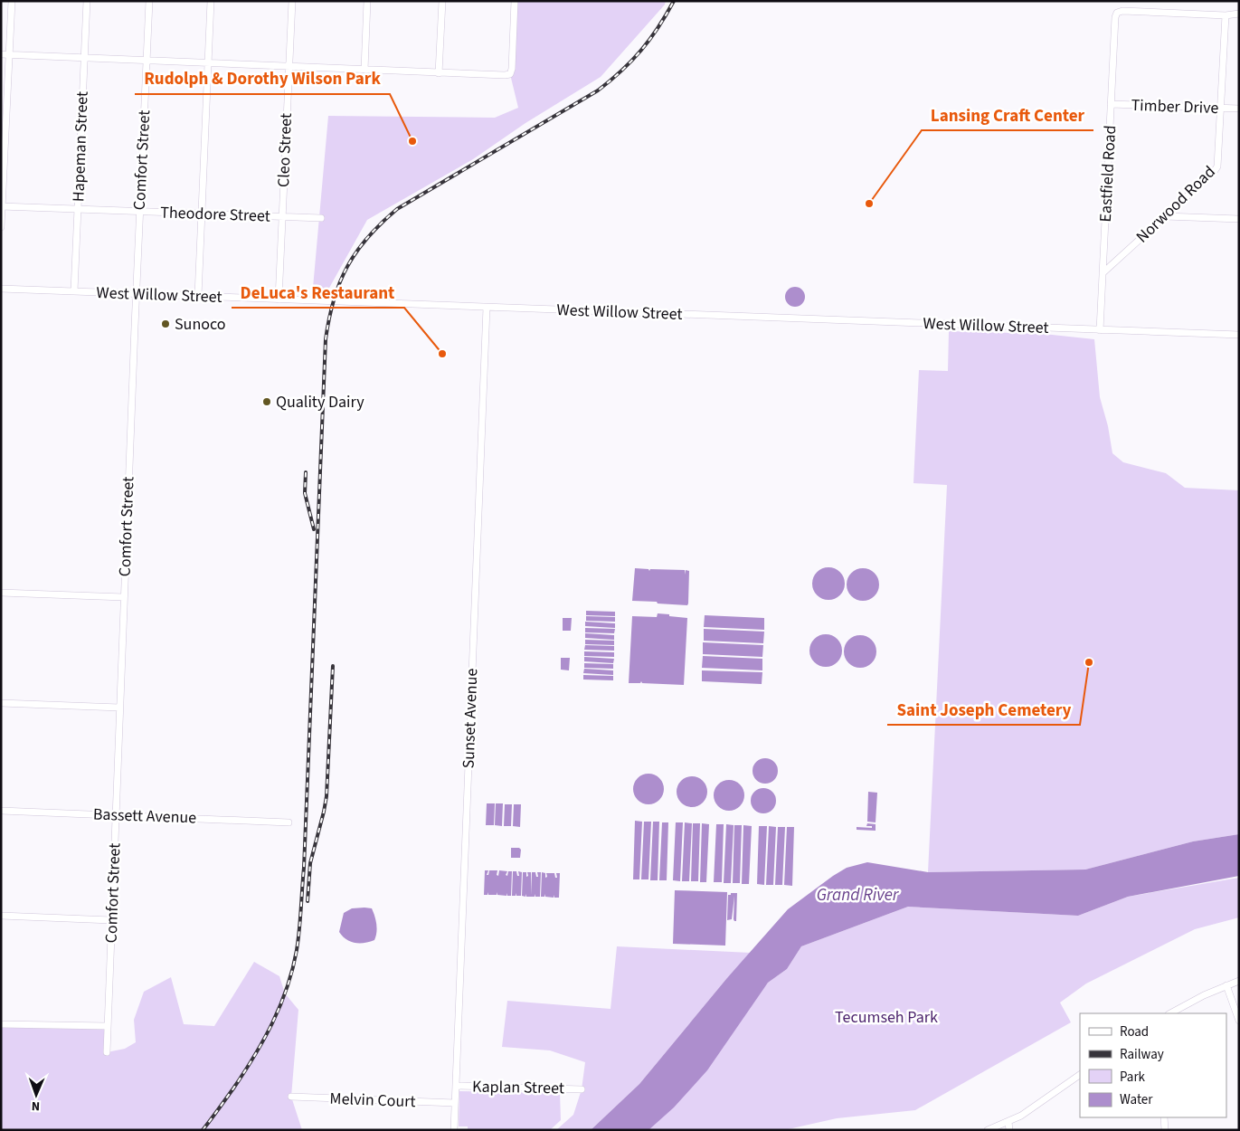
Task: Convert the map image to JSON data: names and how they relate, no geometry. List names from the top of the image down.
{
  "streets": {
    "street": [
      "Timber Drive",
      "Hapeman Street",
      "Cleo Street",
      "Comfort Street",
      "Eastfield Road",
      "Norwood Road",
      "Theodore Street",
      "West Willow Street",
      "Sunset Avenue",
      "Bassett Avenue",
      "Kaplan Street",
      "Melvin Court"
    ]
  },
  "crossings": [
    ["Timber Drive", "Eastfield Road"],
    ["Timber Drive", "Norwood Road"],
    ["Hapeman Street", "Theodore Street"],
    ["Hapeman Street", "West Willow Street"],
    ["Cleo Street", "Theodore Street"],
    ["Cleo Street", "West Willow Street"],
    ["Comfort Street", "Theodore Street"],
    ["Comfort Street", "West Willow Street"],
    ["Comfort Street", "Bassett Avenue"],
    ["Eastfield Road", "Norwood Road"],
    ["Eastfield Road", "West Willow Street"],
    ["West Willow Street", "Sunset Avenue"],
    ["Sunset Avenue", "Kaplan Street"],
    ["Sunset Avenue", "Melvin Court"]
  ],
  "water": ["Grand River"],
  "parks": ["Tecumseh Park"],
  "places": [
    "Rudolph & Dorothy Wilson Park",
    "Lansing Craft Center",
    "Sunoco",
    "DeLuca's Restaurant",
    "Quality Dairy",
    "Saint Joseph Cemetery"
  ],
  "legend": [
    "Road",
    "Railway",
    "Park",
    "Water"
  ],
  "north": "bottom"
}
